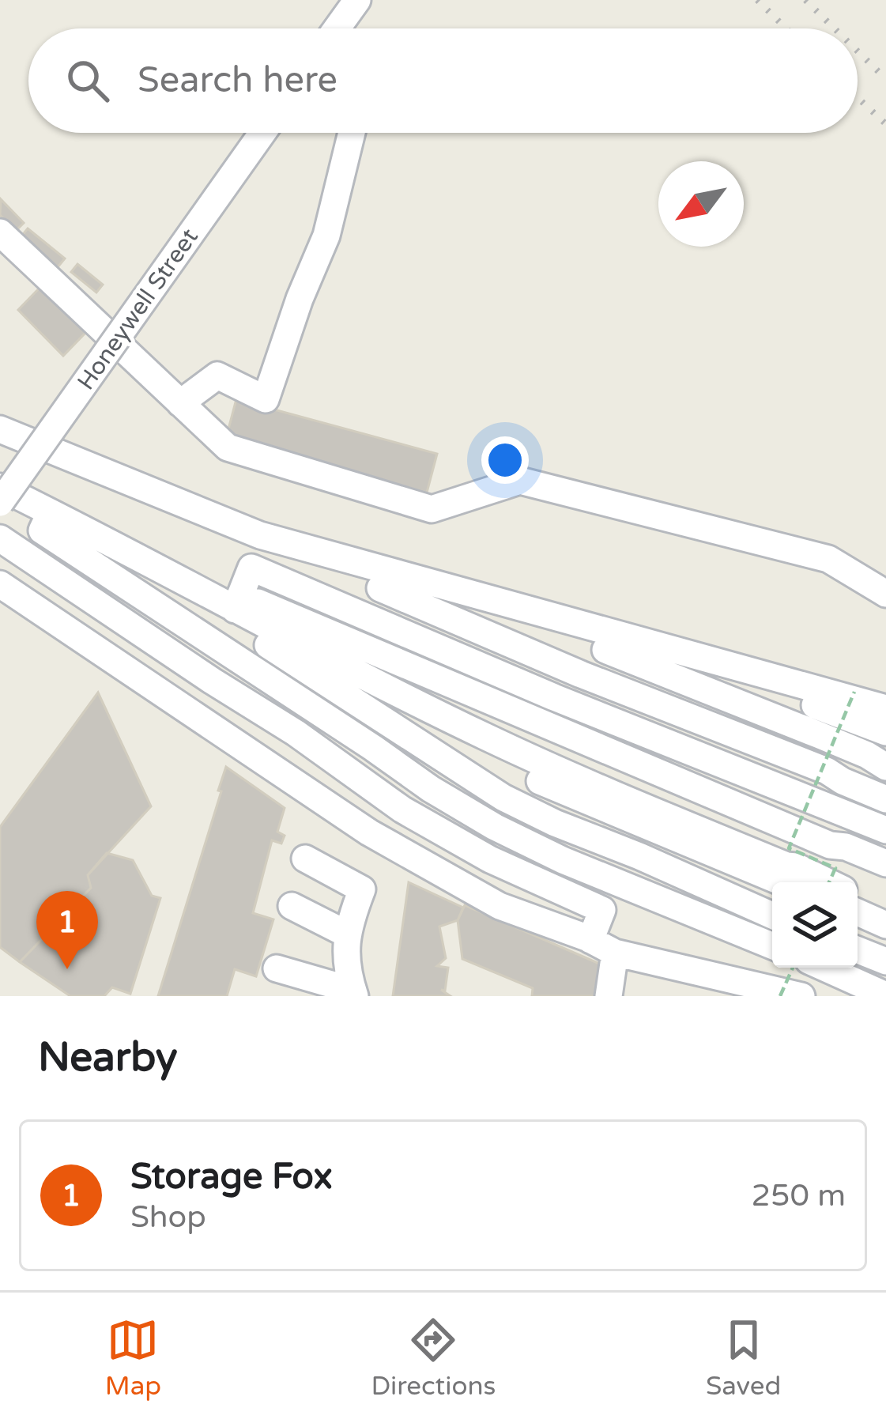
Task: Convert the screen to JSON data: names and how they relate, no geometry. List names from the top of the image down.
{
  "streets": {
    "street": ["Honeywell Street"]
  },
  "north": "bottom left",
  "page": {
    "search": "Search here",
    "pins": "1",
    "heading": "Nearby",
    "list": [
      {
        "mark": "1",
        "name": "Storage Fox",
        "note": "Shop",
        "value": "250 m"
      }
    ],
    "nav": ["Map", "Directions", "Saved"]
  }
}
